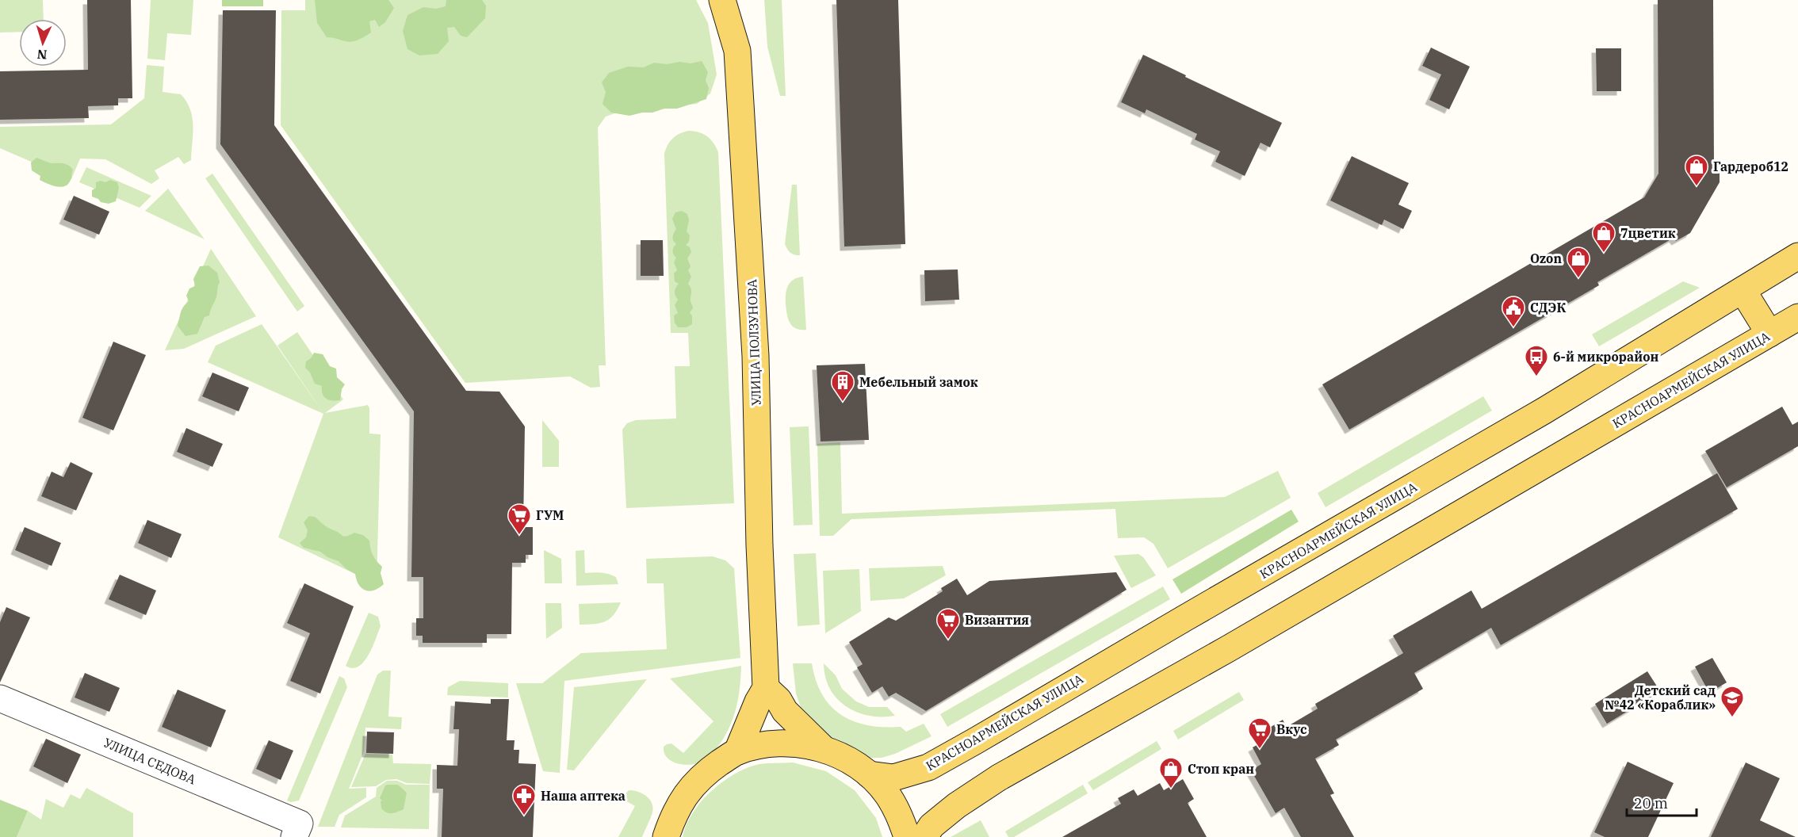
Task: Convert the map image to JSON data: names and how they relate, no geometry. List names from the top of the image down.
{
  "streets": {
    "main road": ["УЛИЦА ПОЛЗУНОВА", "КРАСНОАРМЕЙСКАЯ УЛИЦА"],
    "street": ["УЛИЦА СЕДОВА"]
  },
  "places": {
    "shop": [
      "Гардероб12",
      "7цветик",
      "Ozon",
      "Стоп кран"
    ],
    "public building": ["СДЭК"],
    "bus stop": ["6-й микрорайон"],
    "building": ["Мебельный замок"],
    "supermarket": ["ГУМ", "Византия", "Вкус"],
    "school or university": ["Детский сад №42 «Кораблик»"],
    "pharmacy": ["Наша аптека"]
  },
  "scale_bar": "20 m",
  "north": "bottom"
}
